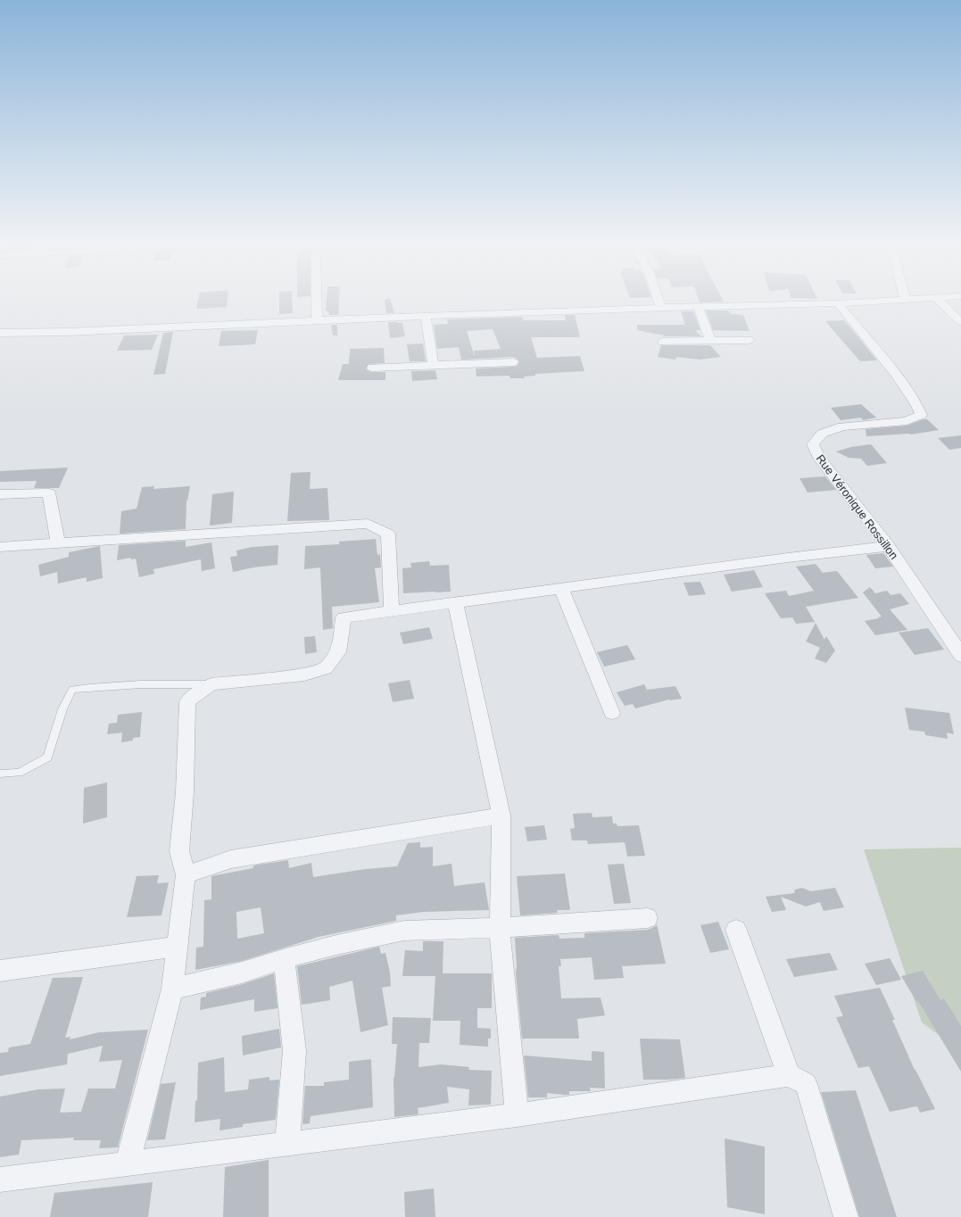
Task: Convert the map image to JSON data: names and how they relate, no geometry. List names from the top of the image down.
{
  "streets": {
    "street": ["Rue Véronique Rossillon"]
  }
}
